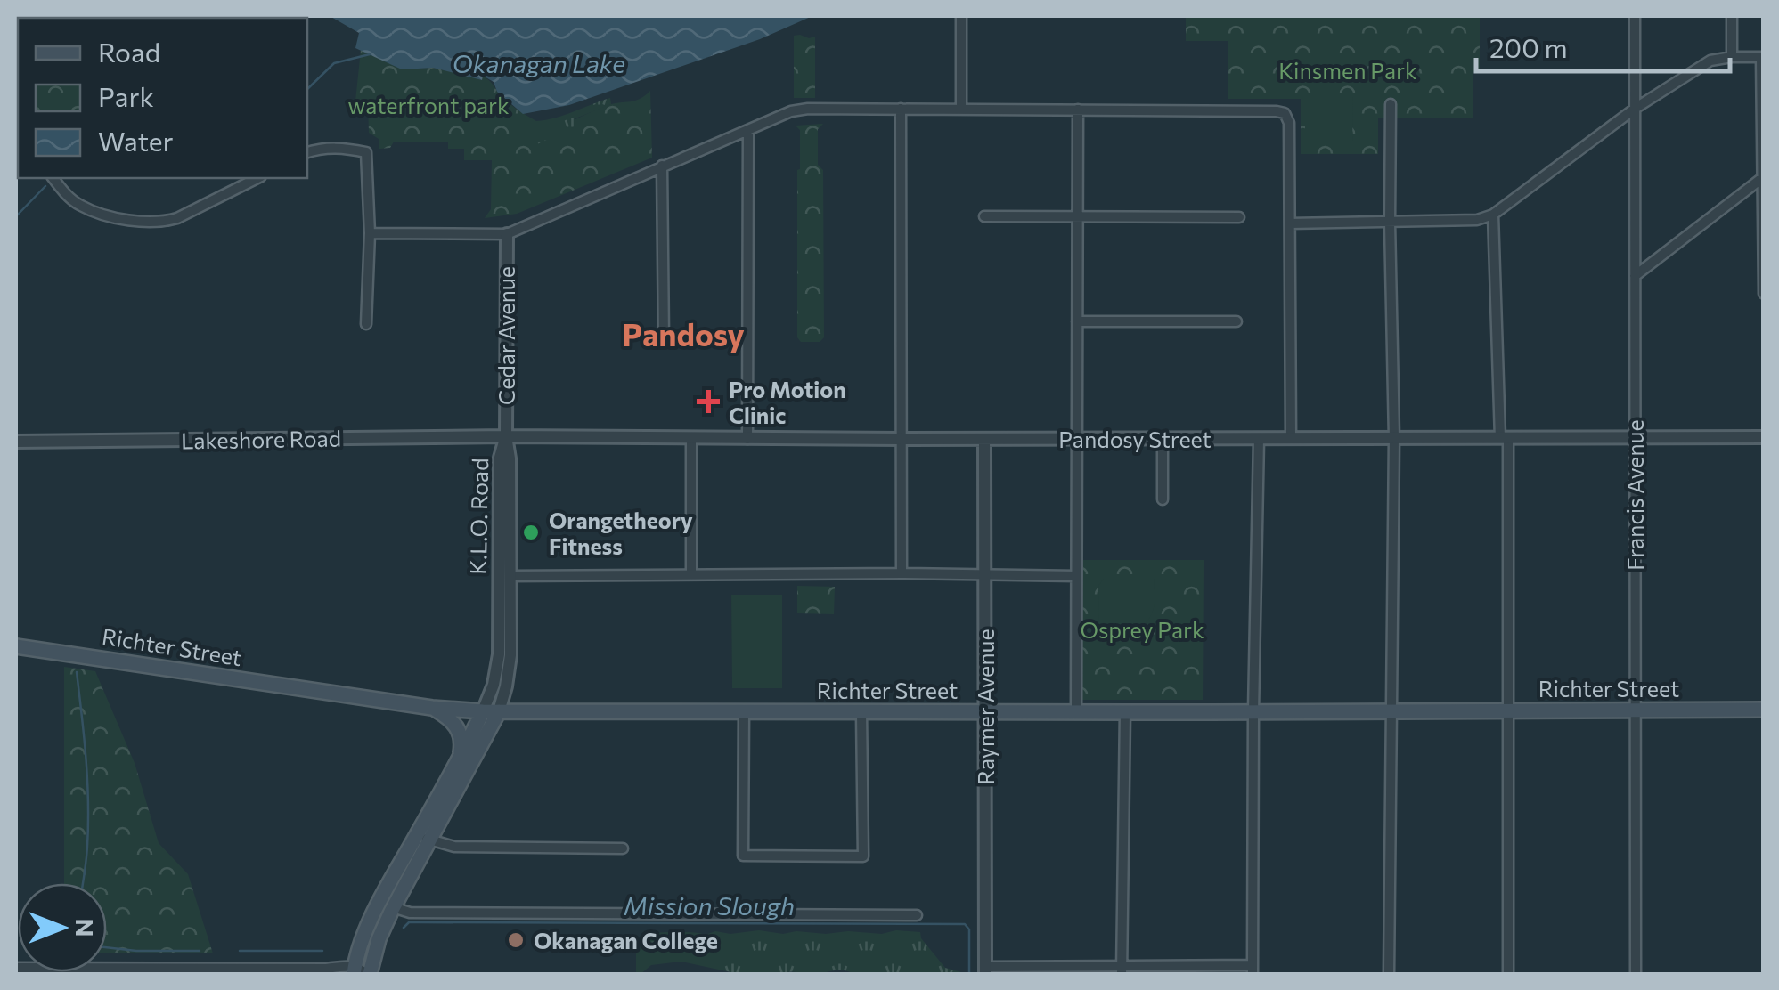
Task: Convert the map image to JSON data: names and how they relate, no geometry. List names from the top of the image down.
{
  "streets": {
    "main road": ["K.L.O. Road", "Richter Street"],
    "street": [
      "Cedar Avenue",
      "Lakeshore Road",
      "Pandosy Street",
      "Francis Avenue",
      "Raymer Avenue"
    ]
  },
  "crossings": [
    ["Cedar Avenue", "Lakeshore Road"],
    ["Cedar Avenue", "Pandosy Street"],
    ["Cedar Avenue", "K.L.O. Road"],
    ["Lakeshore Road", "Pandosy Street"],
    ["Lakeshore Road", "K.L.O. Road"],
    ["Pandosy Street", "Francis Avenue"],
    ["Pandosy Street", "K.L.O. Road"],
    ["Pandosy Street", "Raymer Avenue"],
    ["Francis Avenue", "Richter Street"],
    ["K.L.O. Road", "Richter Street"],
    ["Richter Street", "Raymer Avenue"]
  ],
  "districts": ["Pandosy"],
  "water": ["Okanagan Lake", "Mission Slough"],
  "parks": ["Kinsmen Park", "waterfront park", "Osprey Park"],
  "places": {
    "health": ["Pro Motion Clinic"],
    "other": ["Orangetheory Fitness", "Okanagan College"]
  },
  "legend": ["Road", "Park", "Water"],
  "scale_bar": "200 m",
  "north": "right"
}
